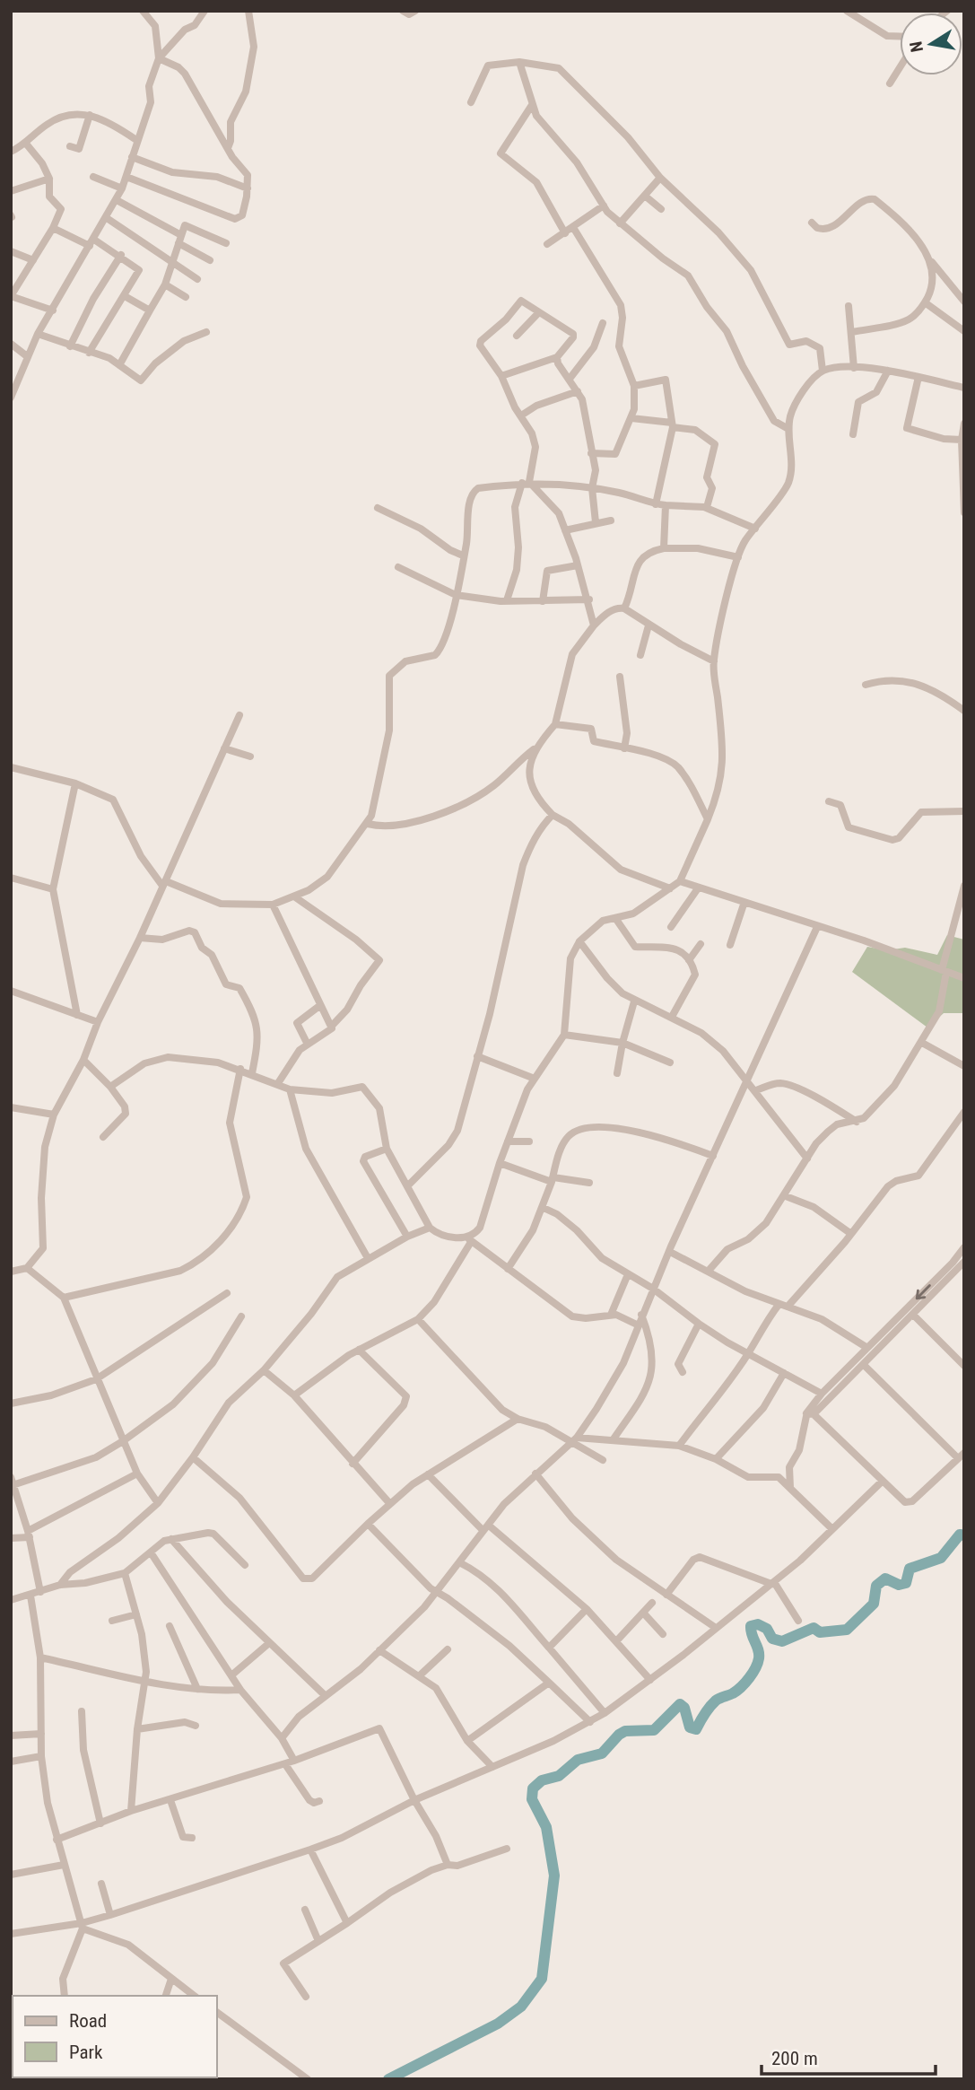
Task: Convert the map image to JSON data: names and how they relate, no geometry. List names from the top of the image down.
{
  "legend": ["Road", "Park"],
  "scale_bar": "200 m",
  "north": "left"
}
